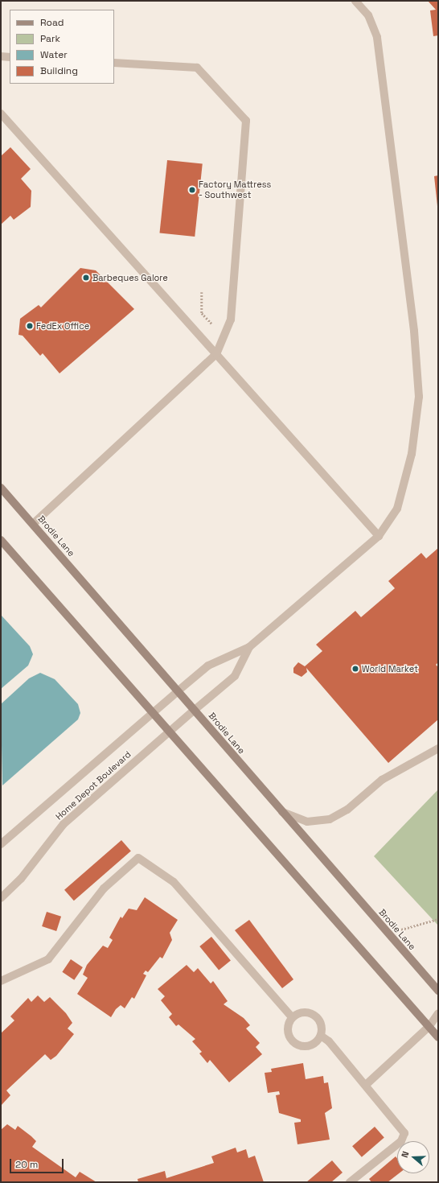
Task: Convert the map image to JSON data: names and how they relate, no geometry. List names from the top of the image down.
{
  "streets": {
    "main road": ["Brodie Lane"],
    "street": ["Home Depot Boulevard"]
  },
  "crossings": [
    ["Brodie Lane", "Home Depot Boulevard"]
  ],
  "places": [
    "Factory Mattress - Southwest",
    "Barbeques Galore",
    "FedEx Office",
    "World Market"
  ],
  "legend": [
    "Road",
    "Park",
    "Water",
    "Building"
  ],
  "scale_bar": "20 m",
  "north": "left"
}
